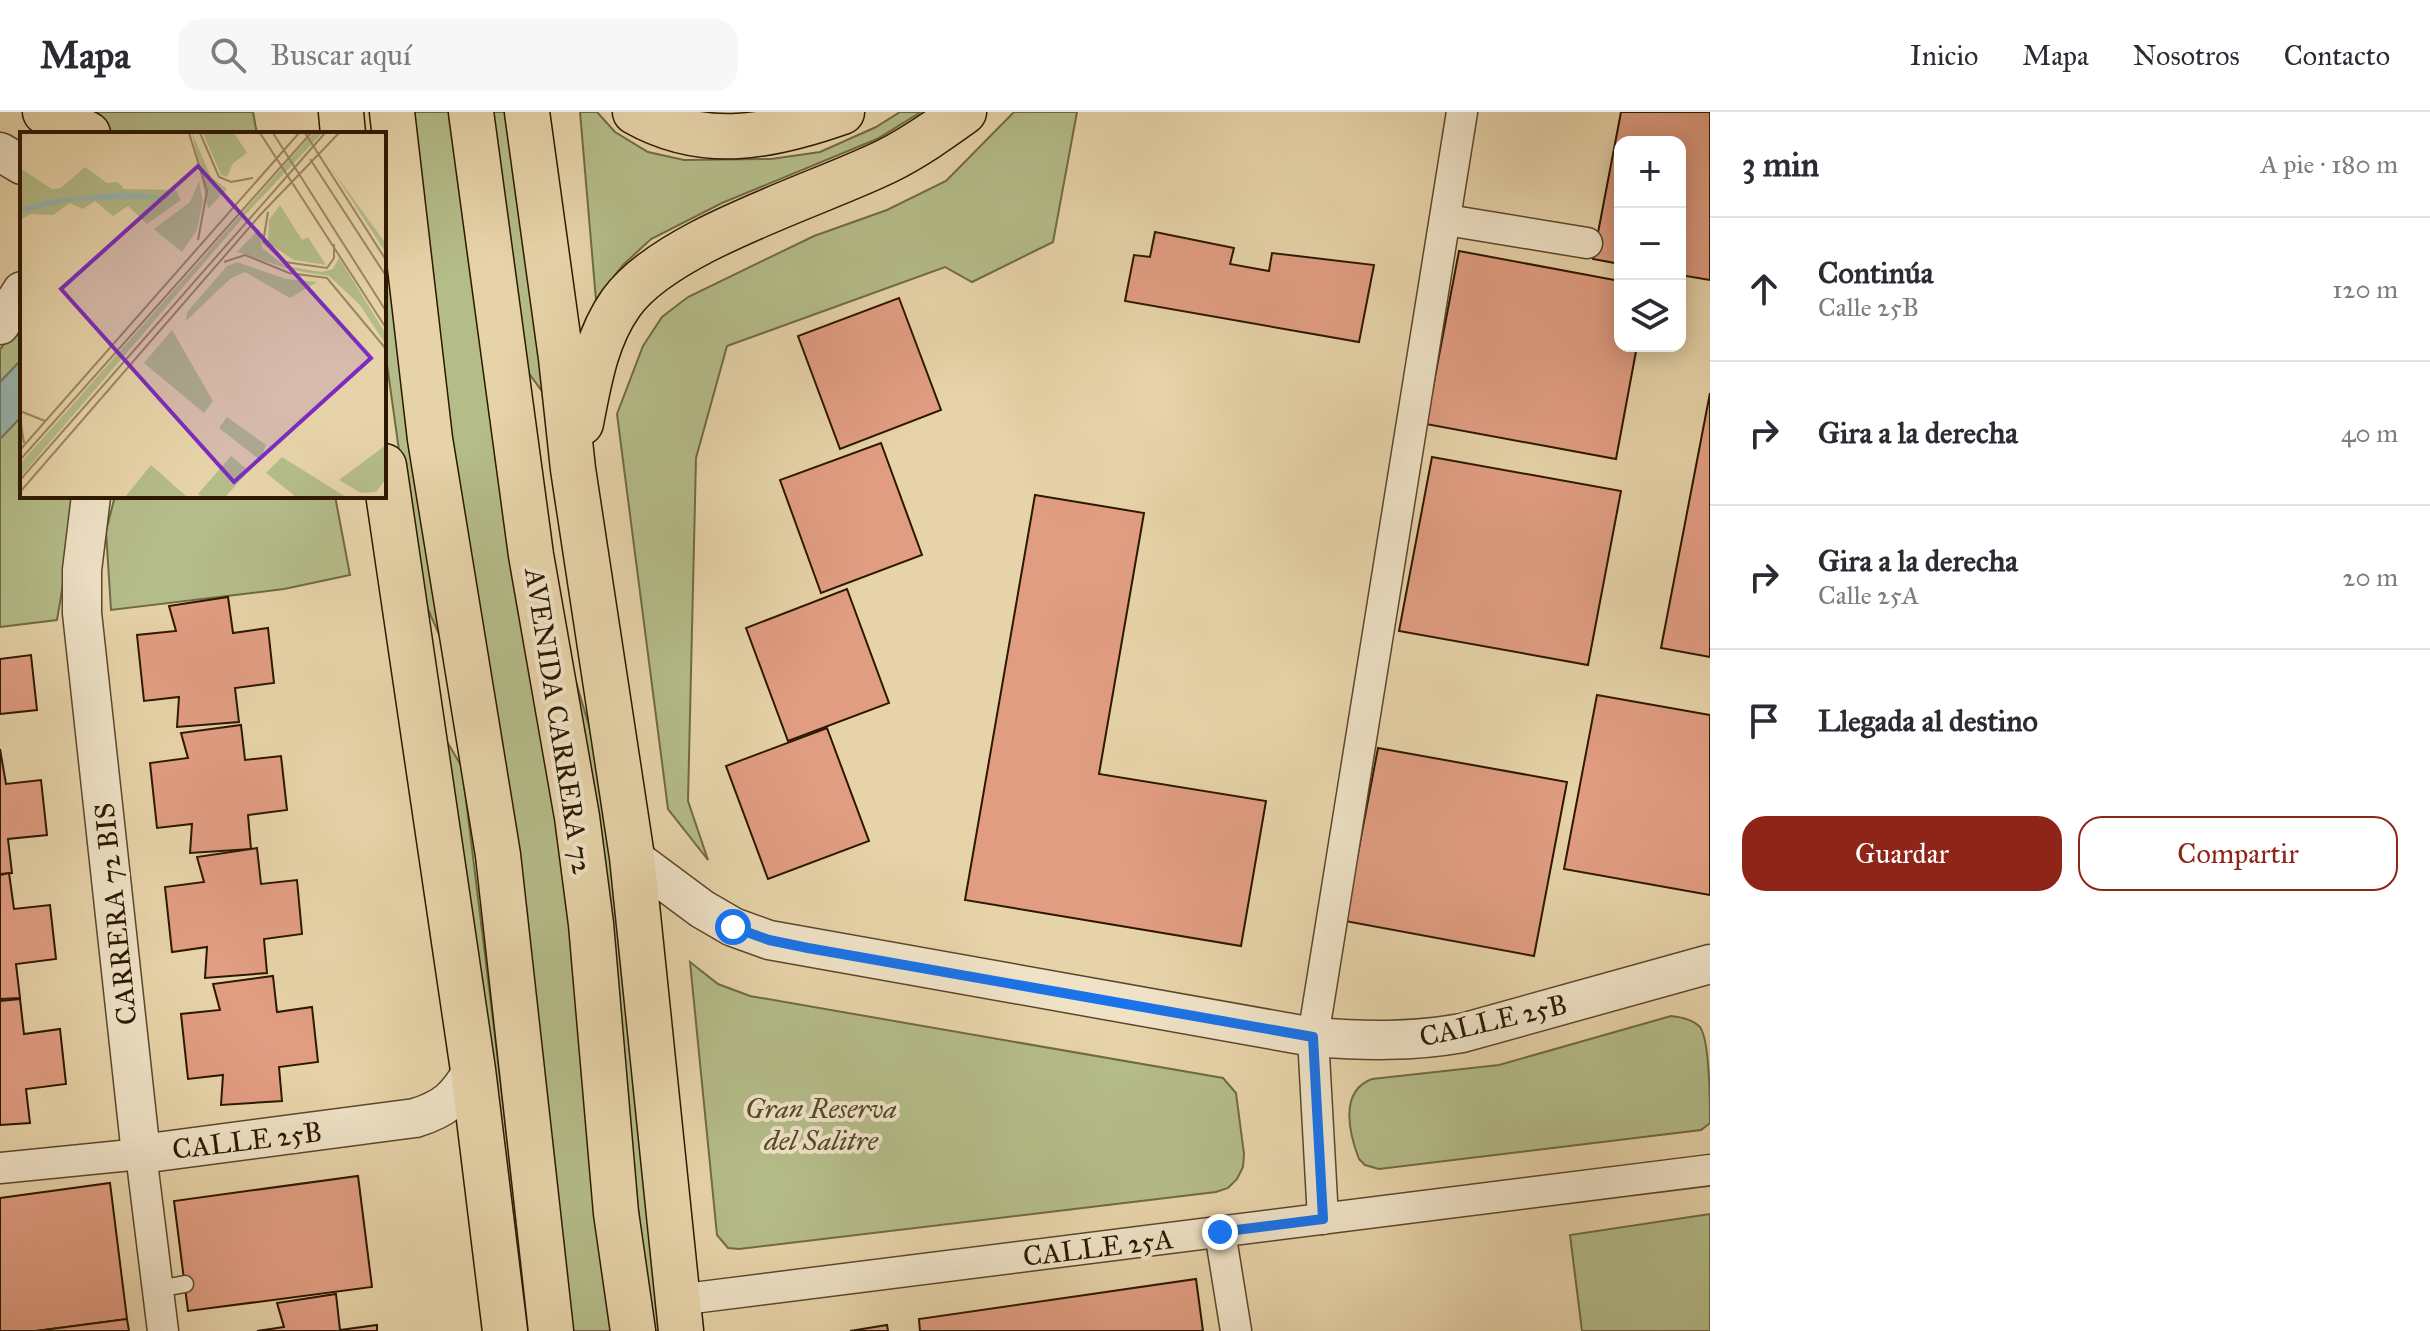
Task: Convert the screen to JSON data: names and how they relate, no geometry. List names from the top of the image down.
{
  "streets": {
    "highway": ["AVENIDA CARRERA 72"],
    "street": ["CARRERA 72 BIS", "CALLE 25B", "CALLE 25A"]
  },
  "crossings": [
    ["AVENIDA CARRERA 72", "CALLE 25B"],
    ["AVENIDA CARRERA 72", "CALLE 25A"],
    ["CARRERA 72 BIS", "CALLE 25B"]
  ],
  "parks": ["Gran Reserva del Salitre"],
  "page": {
    "header": "Mapa",
    "search": "Buscar aquí",
    "nav": [
      "Inicio",
      "Mapa",
      "Nosotros",
      "Contacto"
    ],
    "heading": ["3 min", "A pie · 180 m"],
    "map_buttons": ["+", "−"],
    "list": [
      ["Continúa", "Calle 25B", "120 m"],
      ["Gira a la derecha", "40 m"],
      ["Gira a la derecha", "Calle 25A", "20 m"],
      "Llegada al destino"
    ],
    "buttons": ["Guardar", "Compartir"]
  }
}
